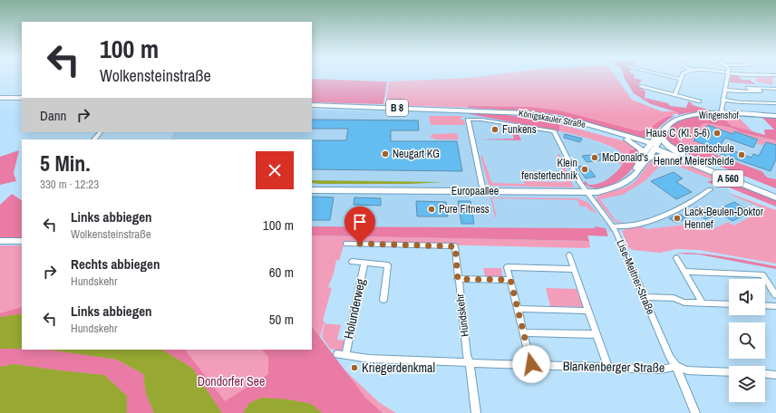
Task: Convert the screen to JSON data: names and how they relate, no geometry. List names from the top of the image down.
{
  "streets": {
    "highway": ["A 560"],
    "main road": [
      "B 8",
      "Wingenshof",
      "Königskauler Straße",
      "Europaallee"
    ],
    "street": [
      "Lise-Meitner-Straße",
      "Holunderweg",
      "Hundskehr",
      "Blankenberger Straße"
    ]
  },
  "crossings": [
    ["B 8", "Wingenshof"],
    ["B 8", "Königskauler Straße"],
    ["B 8", "A 560"],
    ["B 8", "Europaallee"],
    ["Wingenshof", "Königskauler Straße"],
    ["Wingenshof", "A 560"],
    ["Wingenshof", "Europaallee"],
    ["Königskauler Straße", "A 560"],
    ["Königskauler Straße", "Europaallee"],
    ["A 560", "Europaallee"],
    ["Europaallee", "Lise-Meitner-Straße"],
    ["Lise-Meitner-Straße", "Blankenberger Straße"],
    ["Holunderweg", "Blankenberger Straße"],
    ["Hundskehr", "Blankenberger Straße"]
  ],
  "parks": ["Dondorfer See"],
  "places": [
    "Funkens",
    "Haus C (Kl. 5-6)",
    "Neugart KG",
    "Gesamtschule Hennef Meiersheide",
    "McDonald's",
    "Klein fenstertechnik",
    "Pure Fitness",
    "Lack-Beulen-Doktor Hennef",
    "Kriegerdenkmal"
  ],
  "page": {
    "turn": ["100 m", "Wolkensteinstraße"],
    "then": "Dann",
    "heading": ["5 Min.", "330 m · 12:23"],
    "list": [
      {
        "name": "Links abbiegen",
        "note": "Wolkensteinstraße",
        "value": "100 m"
      },
      {
        "name": "Rechts abbiegen",
        "note": "Hundskehr",
        "value": "60 m"
      },
      {
        "name": "Links abbiegen",
        "note": "Hundskehr",
        "value": "50 m"
      }
    ]
  }
}
